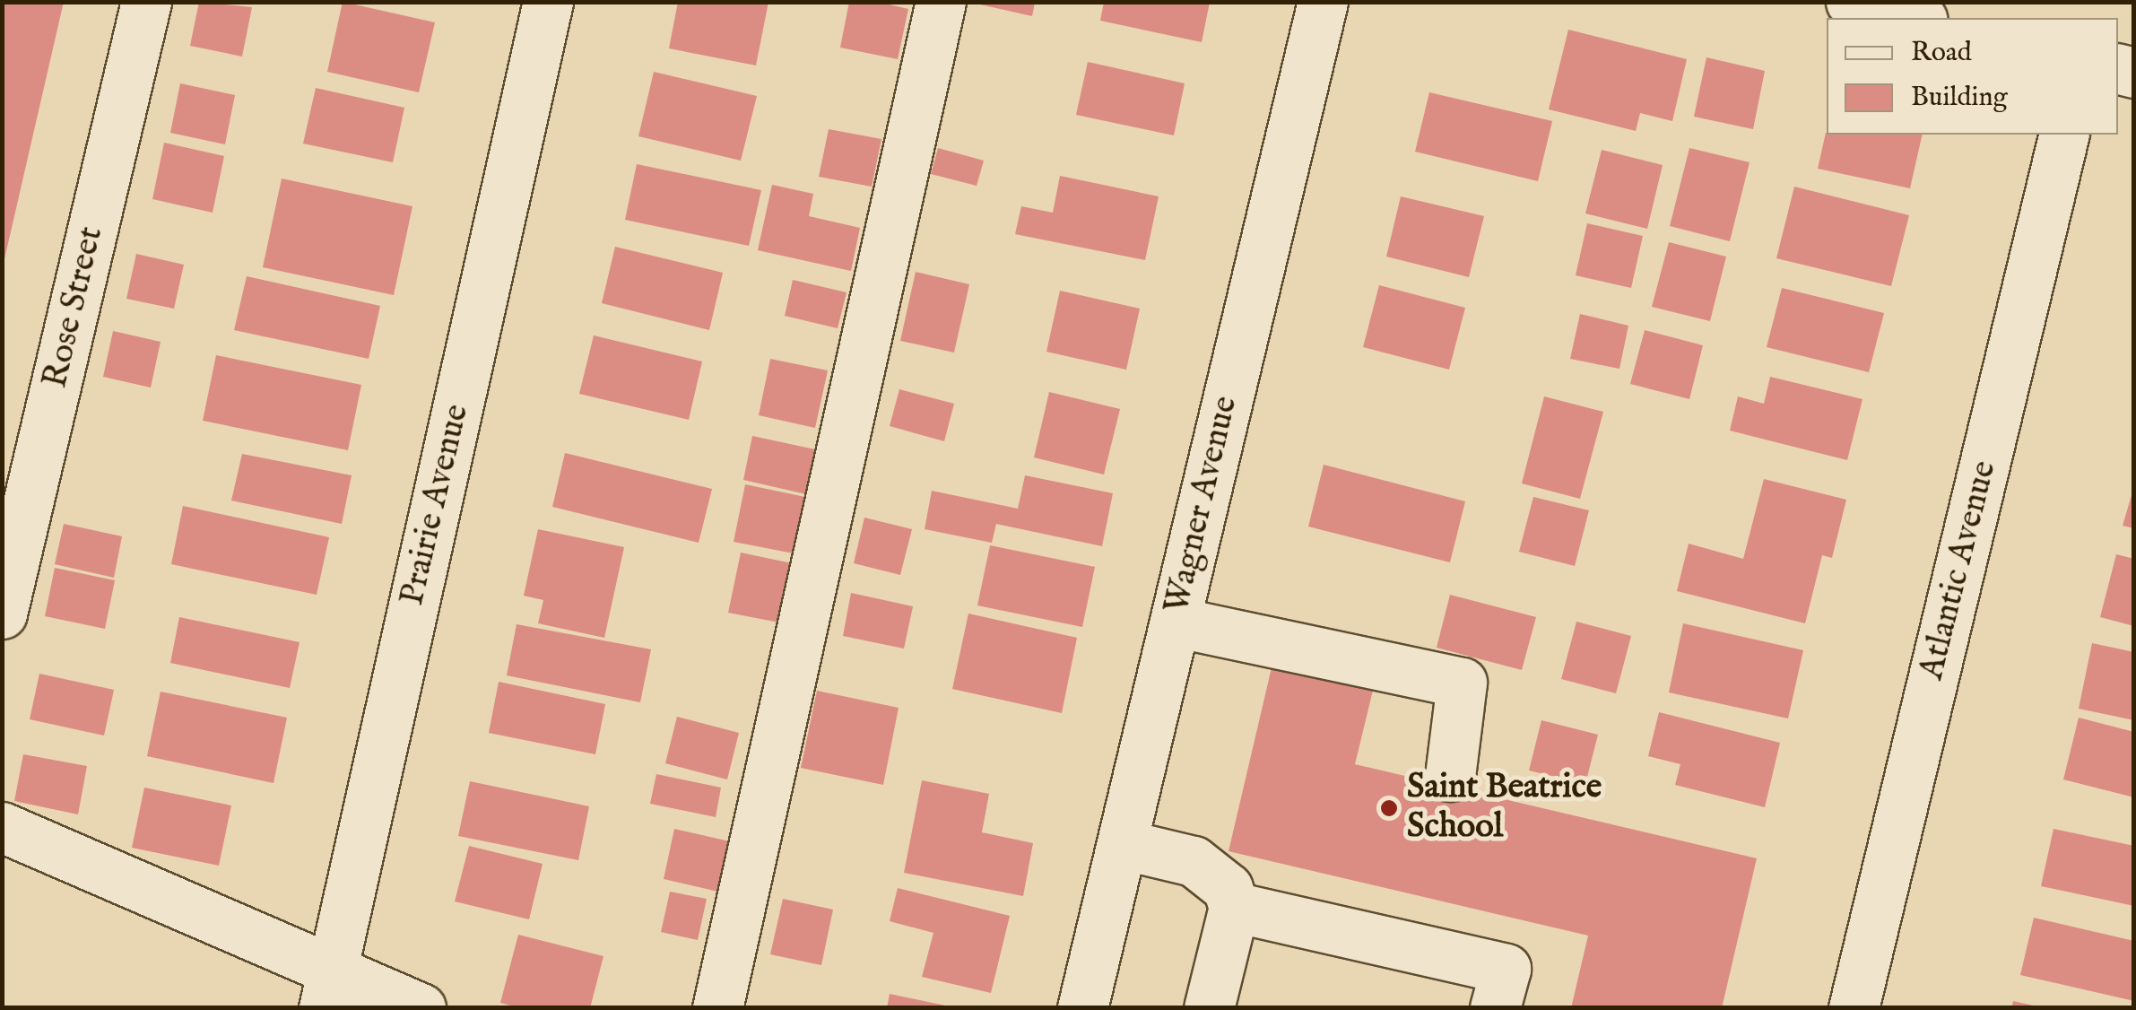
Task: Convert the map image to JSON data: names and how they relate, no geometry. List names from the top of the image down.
{
  "streets": {
    "street": [
      "Rose Street",
      "Prairie Avenue",
      "Wagner Avenue",
      "Atlantic Avenue"
    ]
  },
  "places": ["Saint Beatrice School"],
  "legend": ["Road", "Building"]
}
